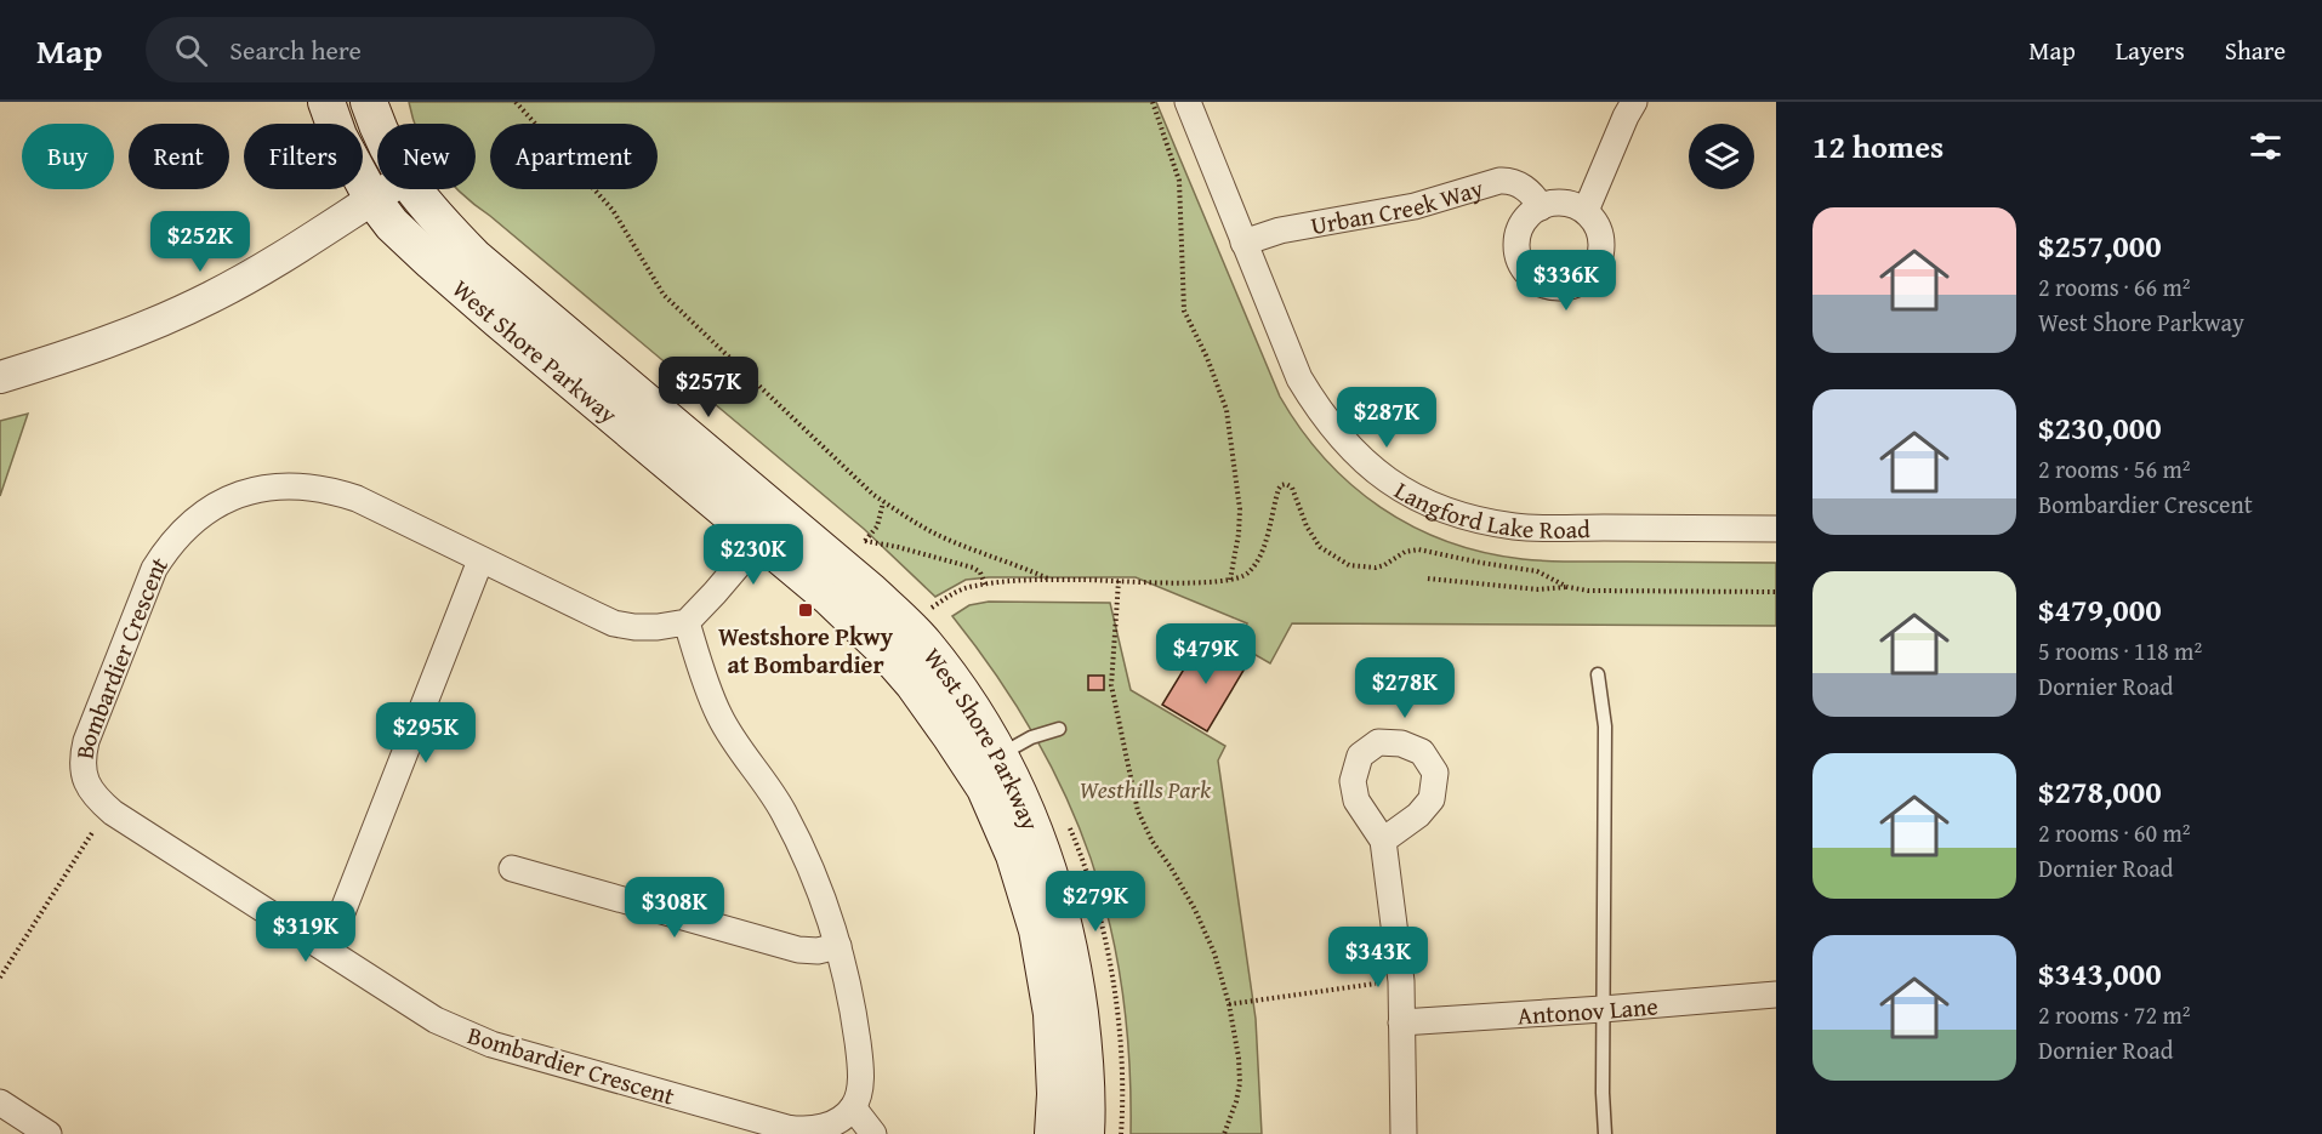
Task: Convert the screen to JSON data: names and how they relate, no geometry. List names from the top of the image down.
{
  "streets": {
    "main road": ["West Shore Parkway"],
    "street": [
      "Urban Creek Way",
      "Langford Lake Road",
      "Bombardier Crescent",
      "Antonov Lane"
    ]
  },
  "crossings": [
    ["Urban Creek Way", "Langford Lake Road"]
  ],
  "parks": ["Westhills Park"],
  "places": {
    "transit": ["Westshore Pkwy at Bombardier"]
  },
  "page": {
    "header": "Map",
    "search": "Search here",
    "nav": ["Map", "Layers", "Share"],
    "heading": "12 homes",
    "chip": [
      "Buy",
      "Rent",
      "Filters",
      "New",
      "Apartment"
    ],
    "list": [
      {
        "name": "$257,000",
        "note": "2 rooms · 66 m² · West Shore Parkway"
      },
      {
        "name": "$230,000",
        "note": "2 rooms · 56 m² · Bombardier Crescent"
      },
      {
        "name": "$479,000",
        "note": "5 rooms · 118 m² · Dornier Road"
      },
      {
        "name": "$278,000",
        "note": "2 rooms · 60 m² · Dornier Road"
      },
      {
        "name": "$343,000",
        "note": "2 rooms · 72 m² · Dornier Road"
      }
    ],
    "price": [
      "$252K",
      "$336K",
      "$257K",
      "$287K",
      "$230K",
      "$479K",
      "$278K",
      "$295K",
      "$279K",
      "$308K",
      "$319K",
      "$343K"
    ]
  }
}
